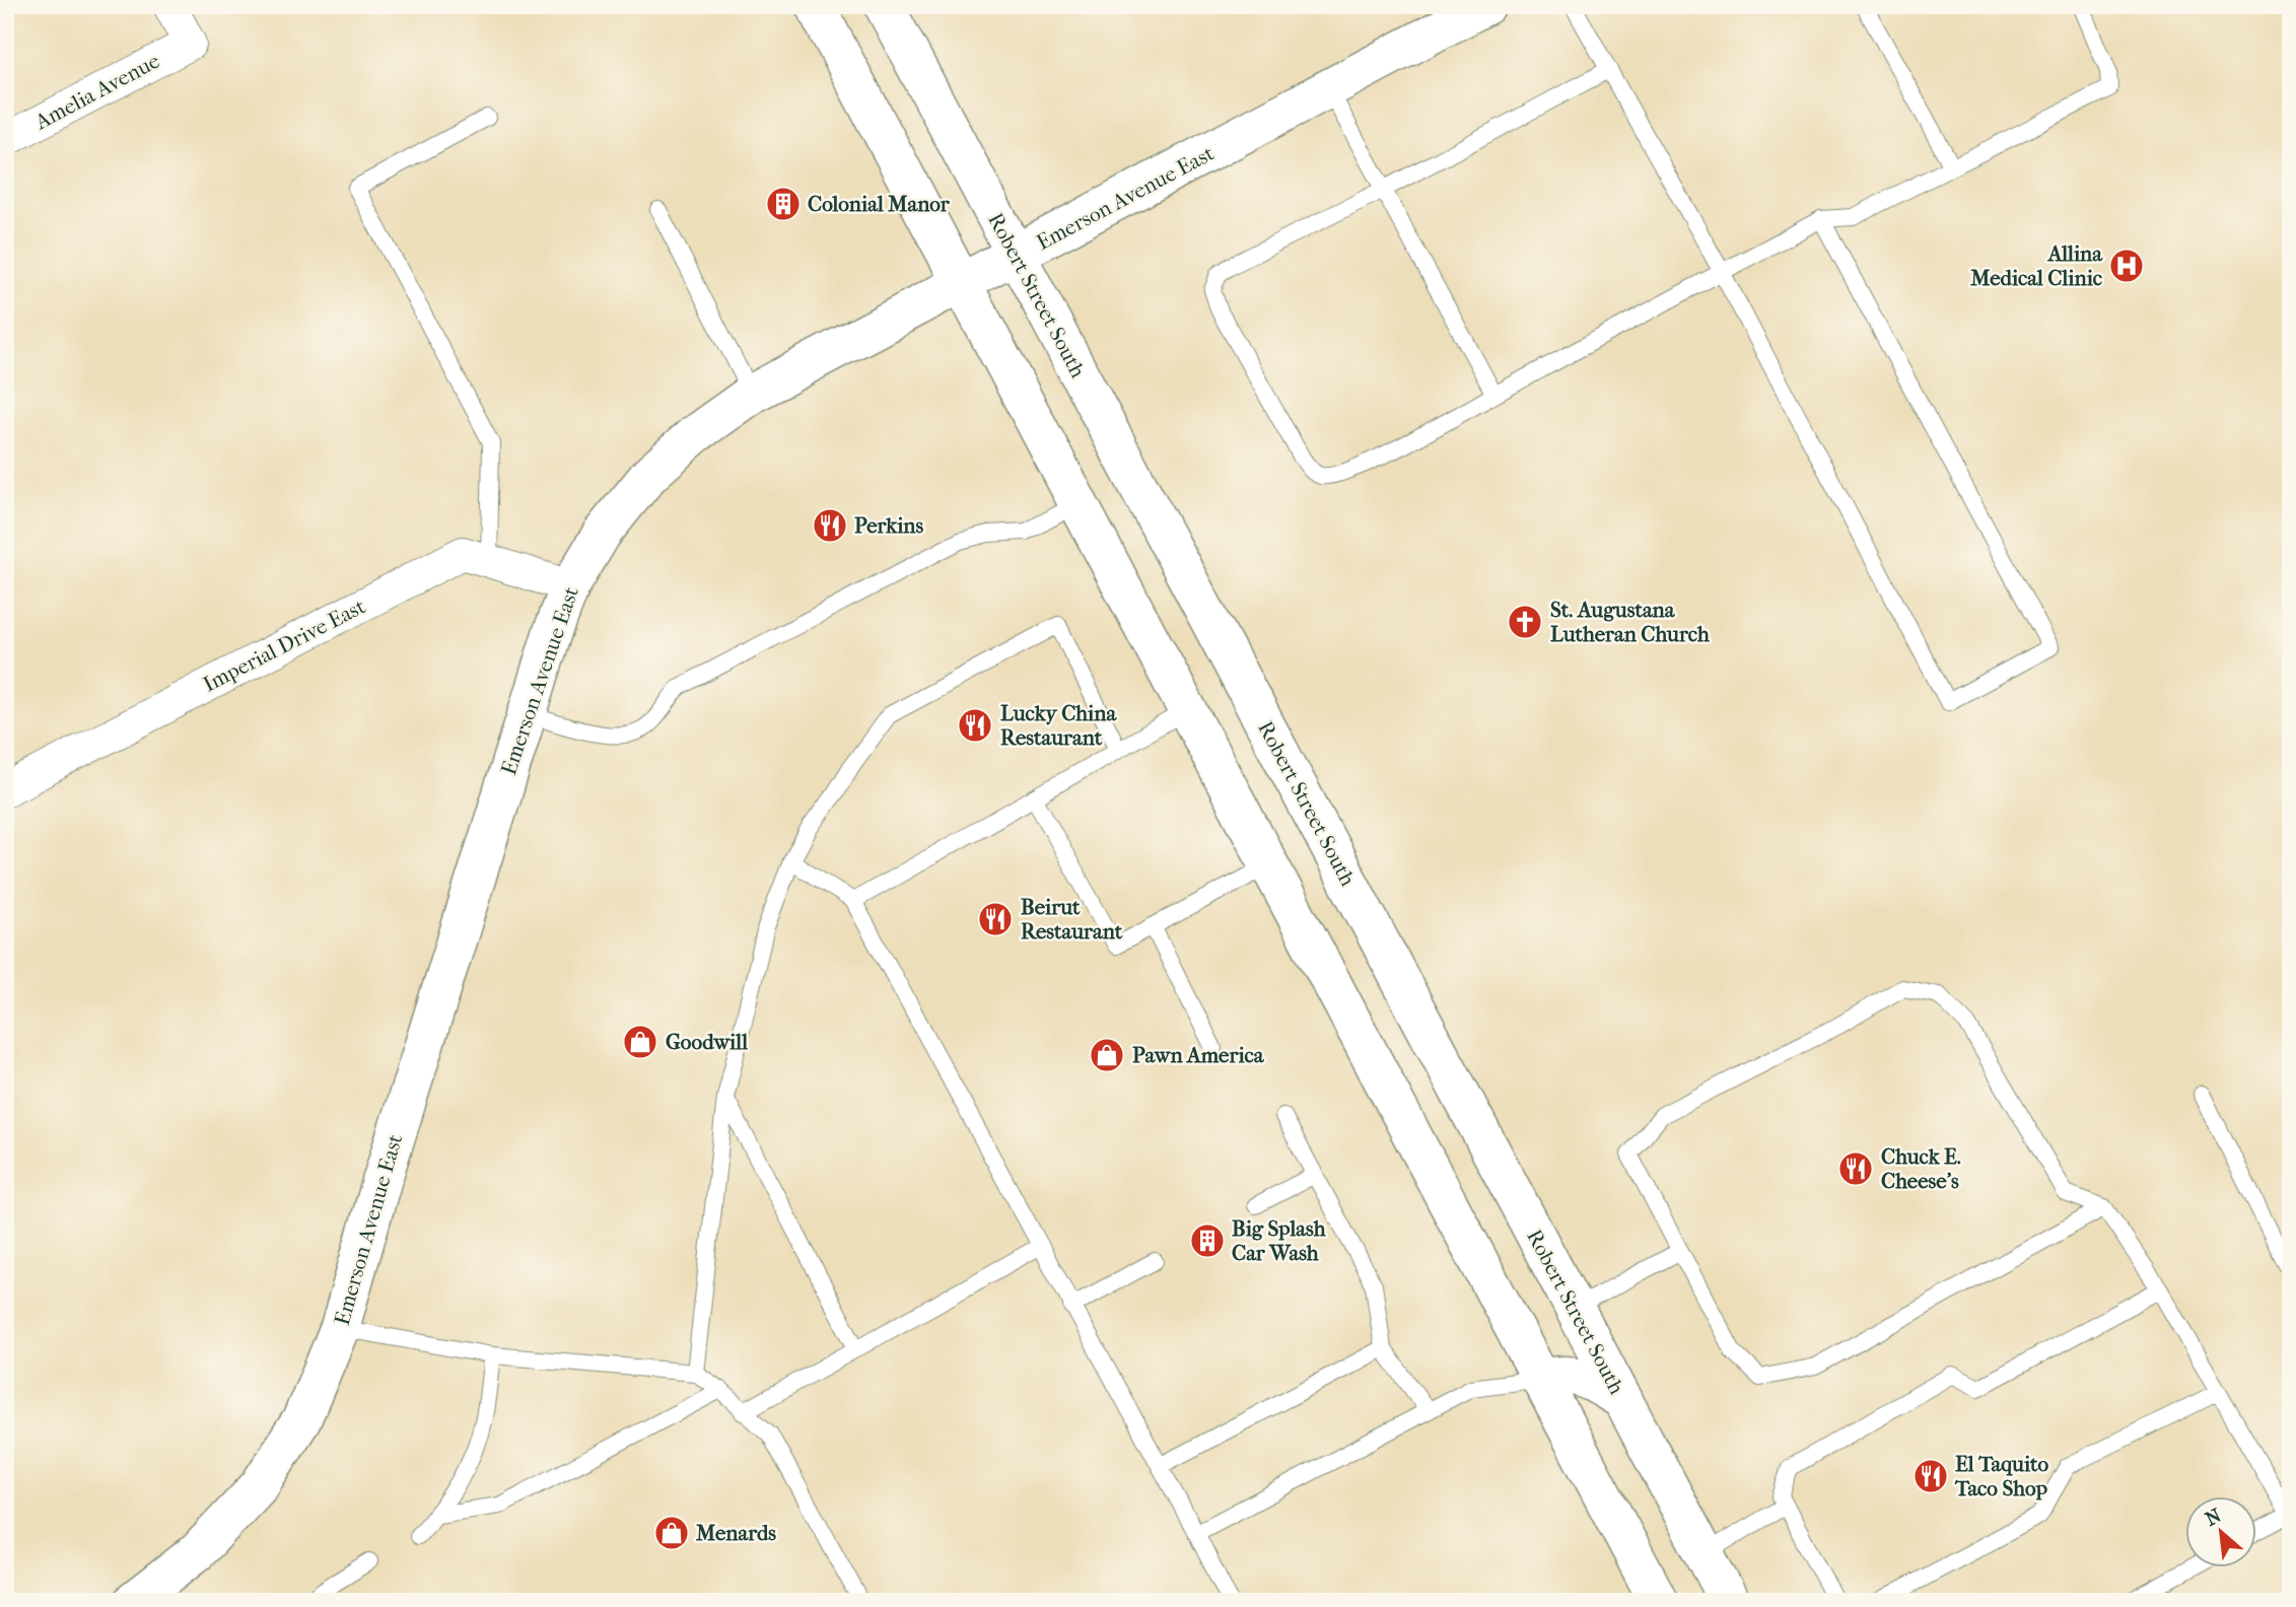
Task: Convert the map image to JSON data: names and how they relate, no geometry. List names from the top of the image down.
{
  "streets": {
    "main road": ["Emerson Avenue East", "Robert Street South"],
    "street": ["Amelia Avenue", "Imperial Drive East"]
  },
  "crossings": [
    ["Emerson Avenue East", "Robert Street South"],
    ["Emerson Avenue East", "Imperial Drive East"]
  ],
  "places": {
    "building": ["Colonial Manor", "Big Splash Car Wash"],
    "hospital": ["Allina Medical Clinic"],
    "restaurant": [
      "Perkins",
      "Lucky China Restaurant",
      "Beirut Restaurant",
      "Chuck E. Cheese's",
      "El Taquito Taco Shop"
    ],
    "church": ["St. Augustana Lutheran Church"],
    "shop": ["Goodwill", "Pawn America", "Menards"]
  },
  "north": "top left"
}
